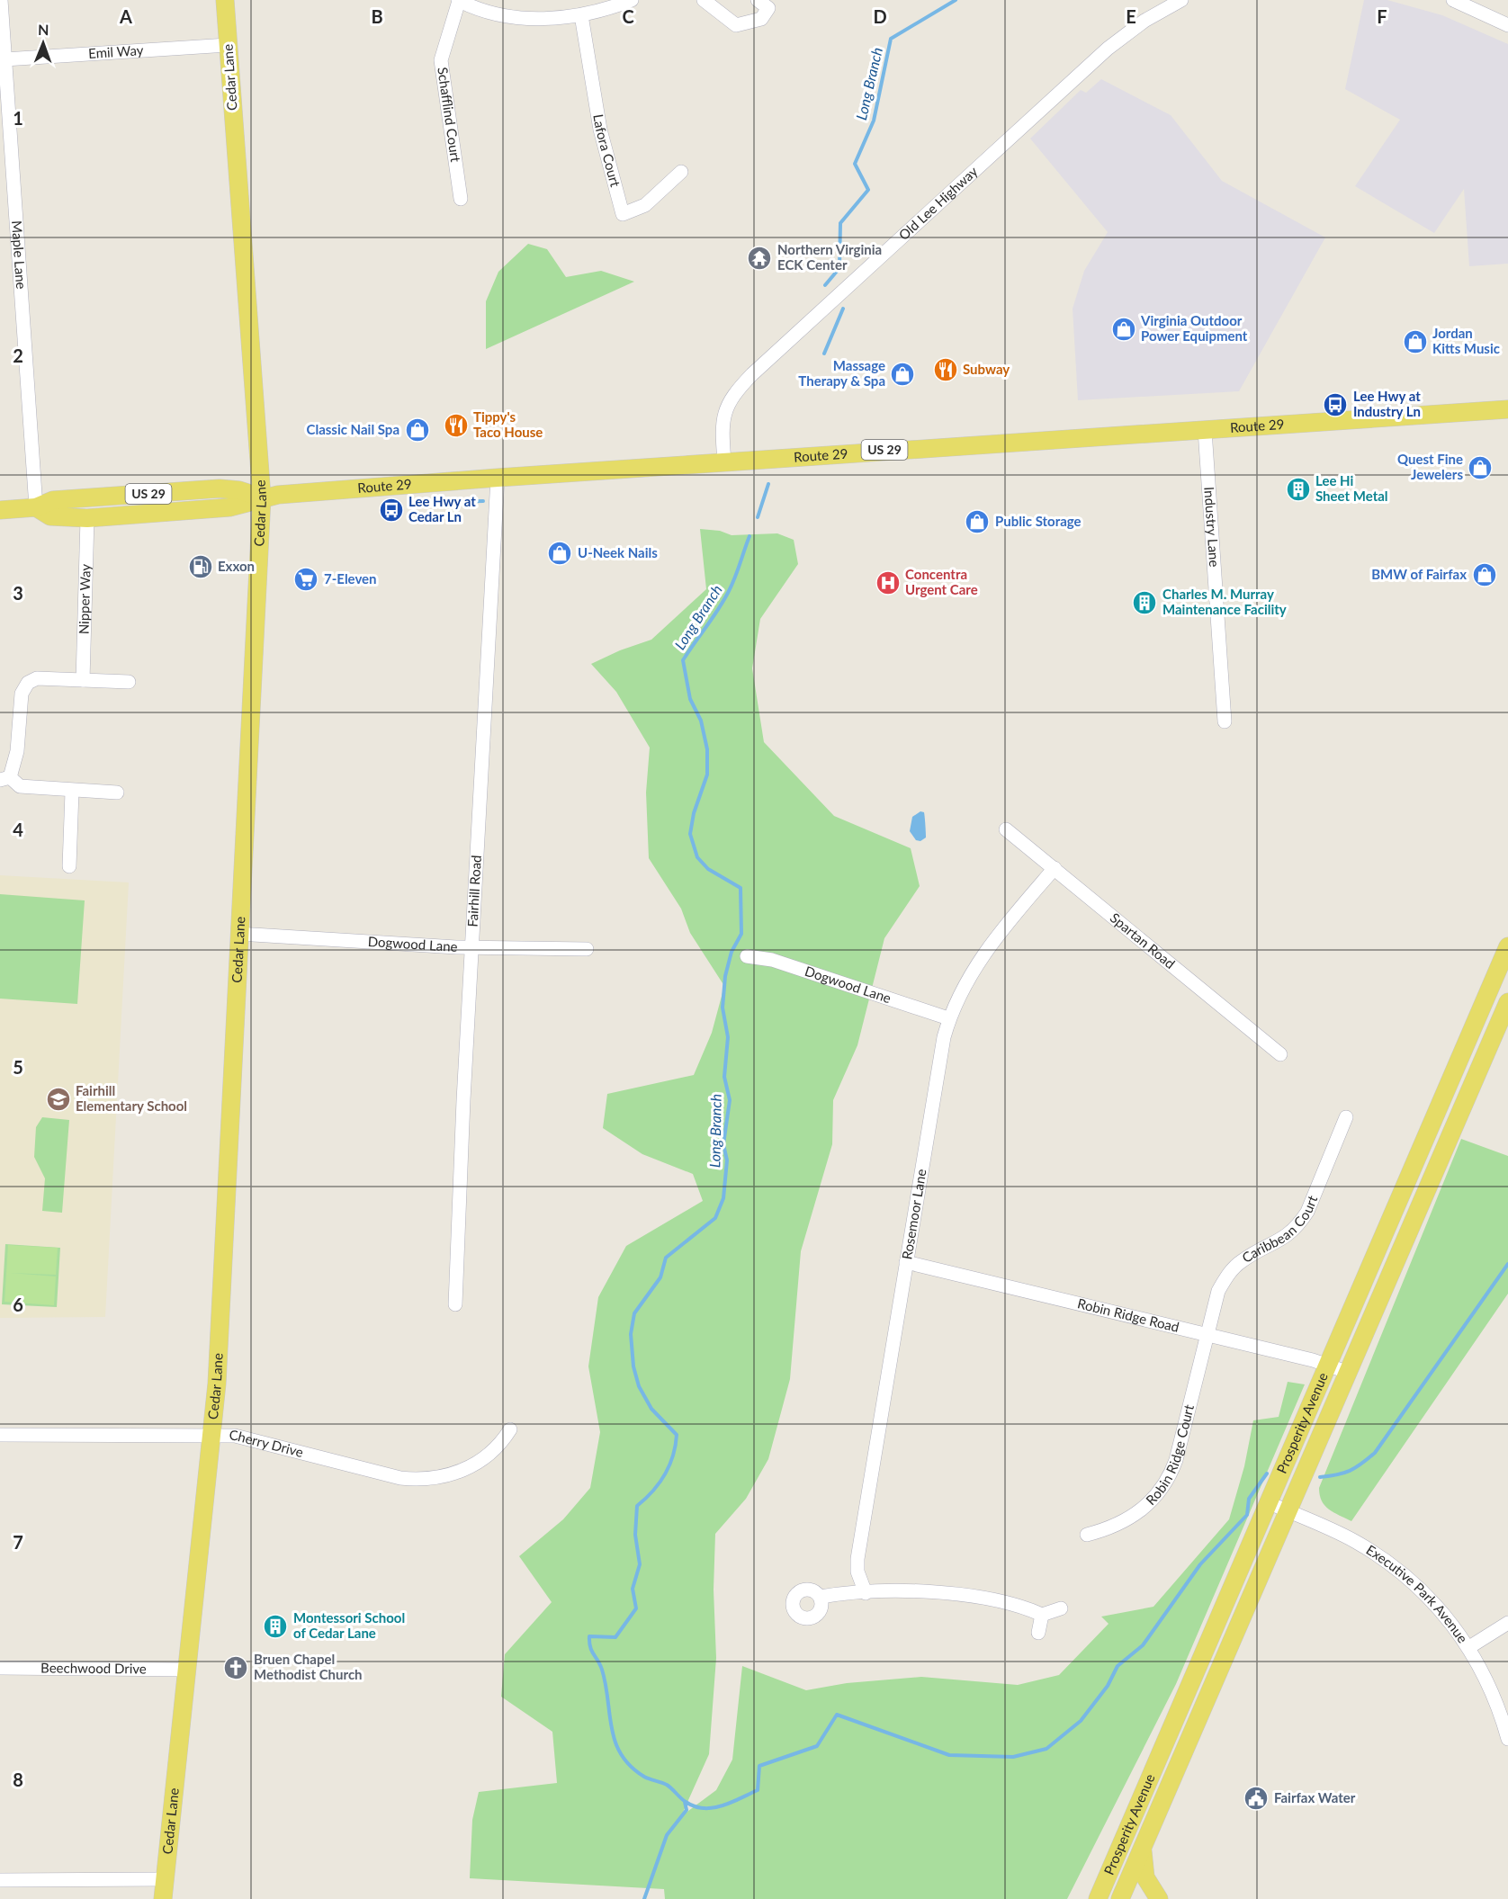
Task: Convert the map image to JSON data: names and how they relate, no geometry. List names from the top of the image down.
{
  "streets": {
    "main road": [
      "Cedar Lane",
      "Route 29",
      "US 29",
      "Prosperity Avenue"
    ],
    "street": [
      "Emil Way",
      "Schafflind Court",
      "Lafora Court",
      "Old Lee Highway",
      "Maple Lane",
      "Industry Lane",
      "Nipper Way",
      "Fairhill Road",
      "Spartan Road",
      "Dogwood Lane",
      "Rosemoor Lane",
      "Caribbean Court",
      "Robin Ridge Road",
      "Cherry Drive",
      "Robin Ridge Court",
      "Executive Park Avenue",
      "Beechwood Drive"
    ]
  },
  "crossings": [
    ["Emil Way", "Cedar Lane"],
    ["Emil Way", "Maple Lane"],
    ["Cedar Lane", "Route 29"],
    ["Cedar Lane", "Dogwood Lane"],
    ["Cedar Lane", "Cherry Drive"],
    ["Cedar Lane", "Beechwood Drive"],
    ["Old Lee Highway", "Route 29"],
    ["Maple Lane", "Route 29"],
    ["Route 29", "Industry Lane"],
    ["Route 29", "Nipper Way"],
    ["Route 29", "Fairhill Road"],
    ["Fairhill Road", "Dogwood Lane"],
    ["Spartan Road", "Rosemoor Lane"],
    ["Dogwood Lane", "Rosemoor Lane"],
    ["Rosemoor Lane", "Robin Ridge Road"],
    ["Caribbean Court", "Robin Ridge Road"],
    ["Caribbean Court", "Robin Ridge Court"],
    ["Robin Ridge Road", "Prosperity Avenue"],
    ["Robin Ridge Road", "Robin Ridge Court"],
    ["Prosperity Avenue", "Executive Park Avenue"]
  ],
  "water": ["Long Branch"],
  "places": {
    "temple": ["Northern Virginia ECK Center"],
    "shop": [
      "Virginia Outdoor Power Equipment",
      "Jordan Kitts Music",
      "Massage Therapy & Spa",
      "Classic Nail Spa",
      "Quest Fine Jewelers",
      "Public Storage",
      "U-Neek Nails",
      "BMW of Fairfax"
    ],
    "restaurant": ["Subway", "Tippy's Taco House"],
    "bus stop": ["Lee Hwy at Industry Ln", "Lee Hwy at Cedar Ln"],
    "building": ["Lee Hi Sheet Metal", "Charles M. Murray Maintenance Facility", "Montessori School of Cedar Lane"],
    "fuel station": ["Exxon"],
    "supermarket": ["7-Eleven"],
    "hospital": ["Concentra Urgent Care"],
    "school or university": ["Fairhill Elementary School"],
    "church": ["Bruen Chapel Methodist Church"],
    "public building": ["Fairfax Water"]
  },
  "north": "top",
  "grid": {
    "columns": [
      "A",
      "B",
      "C",
      "D",
      "E",
      "F"
    ],
    "rows": [
      "1",
      "2",
      "3",
      "4",
      "5",
      "6",
      "7",
      "8"
    ]
  }
}
